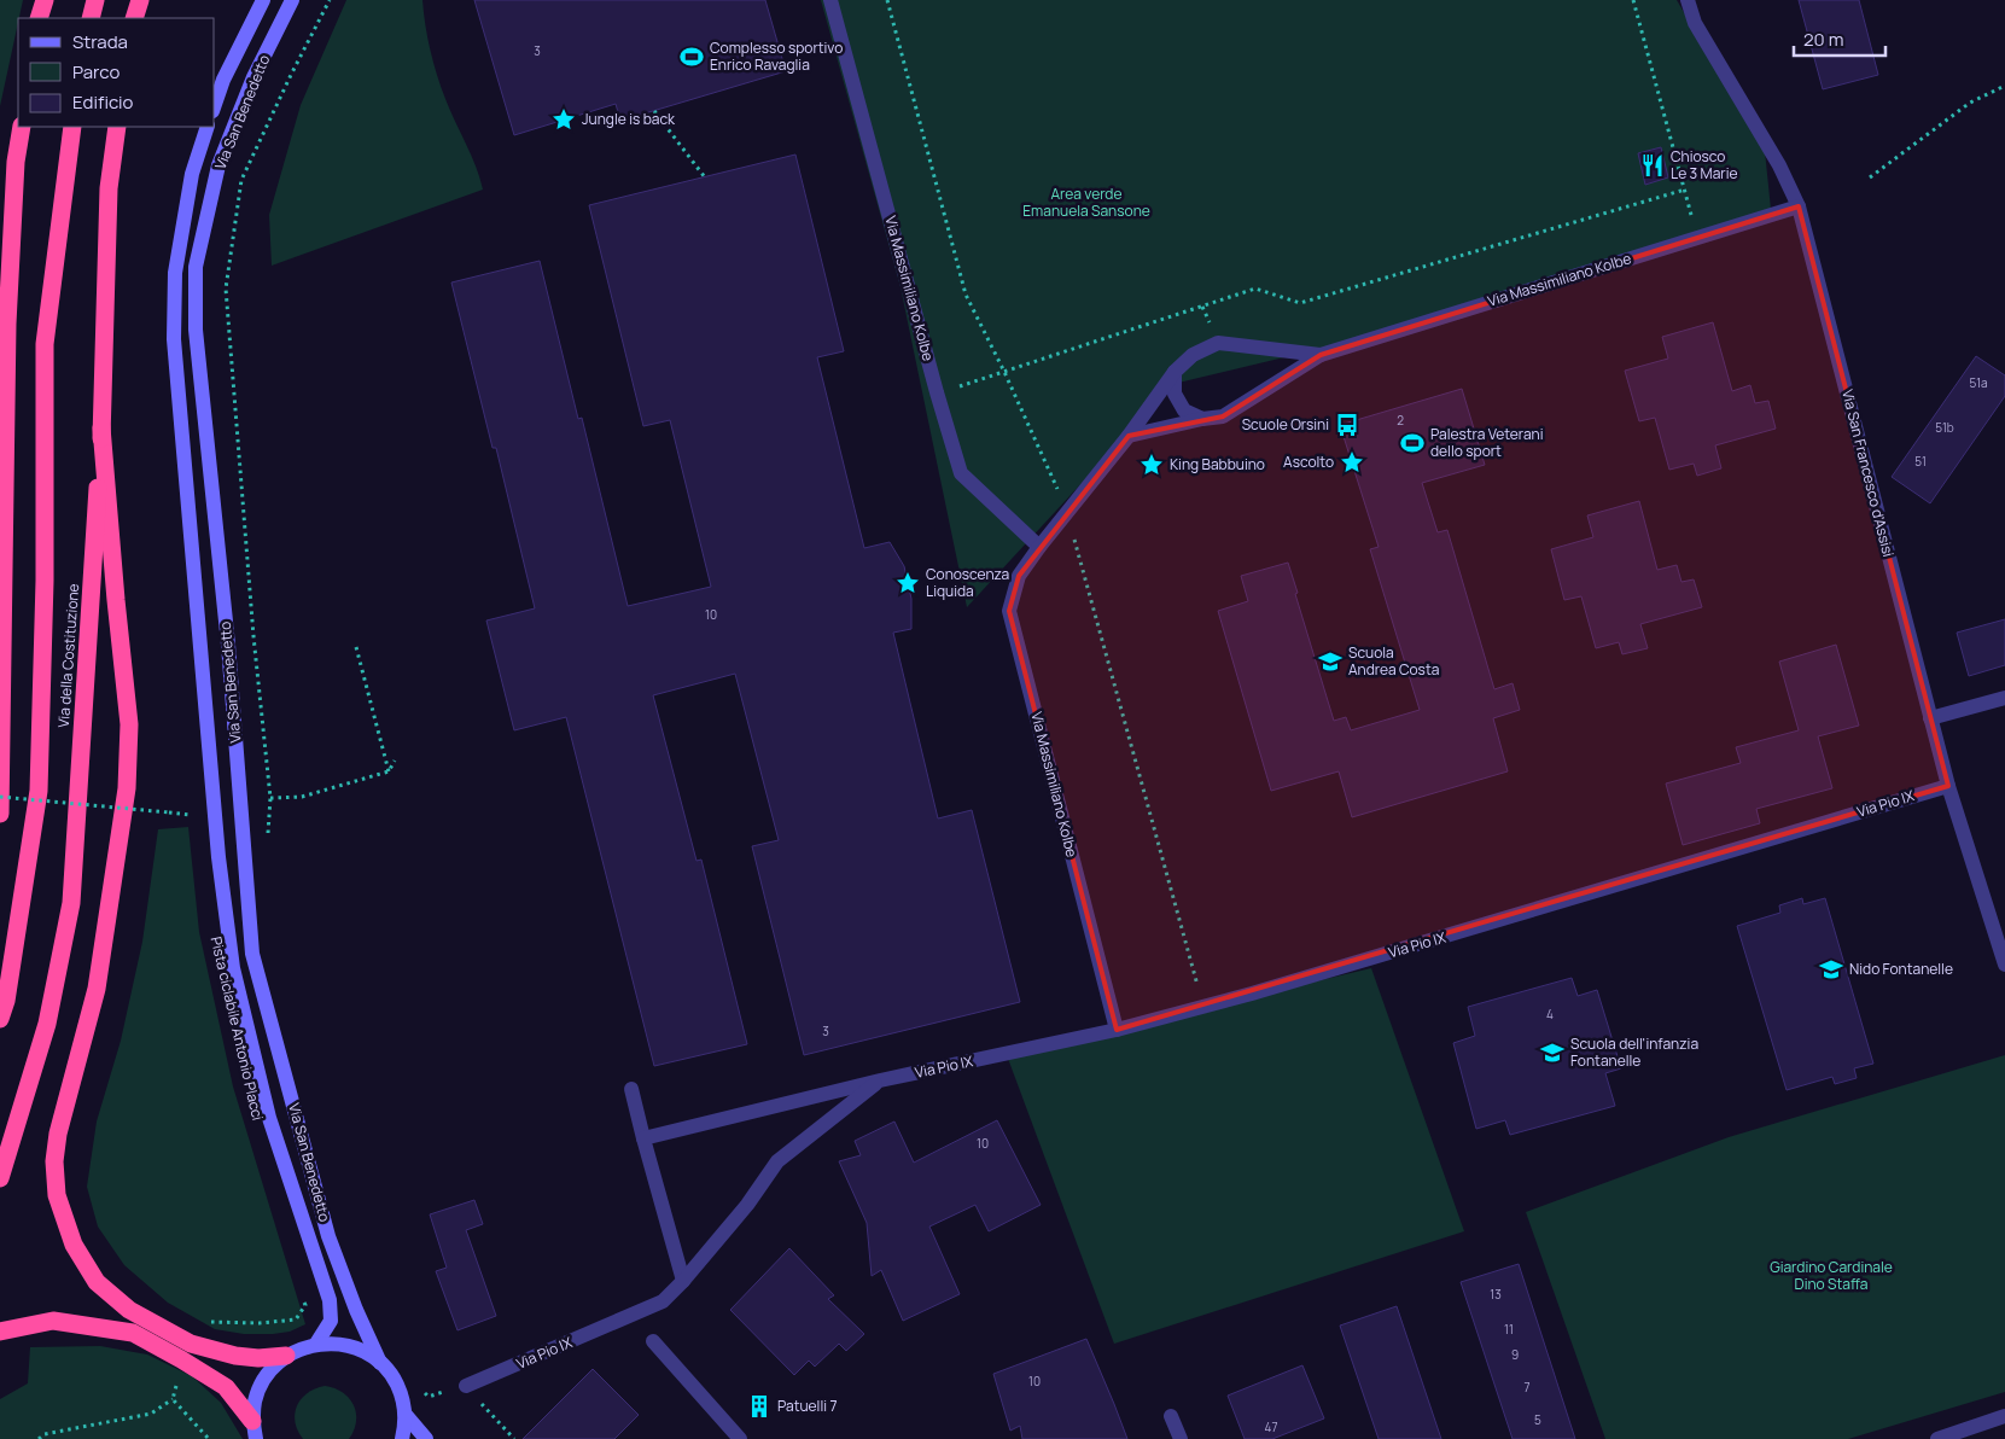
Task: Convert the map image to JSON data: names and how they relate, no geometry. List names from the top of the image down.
{
  "streets": {
    "highway": ["Via della Costituzione"],
    "street": [
      "Via San Benedetto",
      "Via Massimiliano Kolbe",
      "Via San Francesco d'Assisi",
      "Via Pio IX"
    ]
  },
  "crossings": [
    ["Via Massimiliano Kolbe", "Via San Francesco d'Assisi"],
    ["Via Massimiliano Kolbe", "Via Pio IX"],
    ["Via San Francesco d'Assisi", "Via Pio IX"]
  ],
  "parks": ["Area verde Emanuela Sansone", "Giardino Cardinale Dino Staffa"],
  "places": {
    "sports": ["Complesso sportivo Enrico Ravaglia", "Palestra Veterani dello sport"],
    "place": [
      "Jungle is back",
      "Ascolto",
      "King Babbuino",
      "Conoscenza Liquida"
    ],
    "restaurant": ["Chiosco Le 3 Marie"],
    "bus stop": ["Scuole Orsini"],
    "school or university": ["Scuola Andrea Costa", "Nido Fontanelle", "Scuola dell'infanzia Fontanelle"],
    "building": ["Patuelli 7"]
  },
  "house_numbers": [
    "3",
    "51a",
    "2",
    "51b",
    "51",
    "10",
    "4",
    "3",
    "10",
    "13",
    "11",
    "9",
    "10",
    "7",
    "5",
    "47"
  ],
  "legend": ["Strada", "Parco", "Edificio"],
  "scale_bar": "20 m"
}
